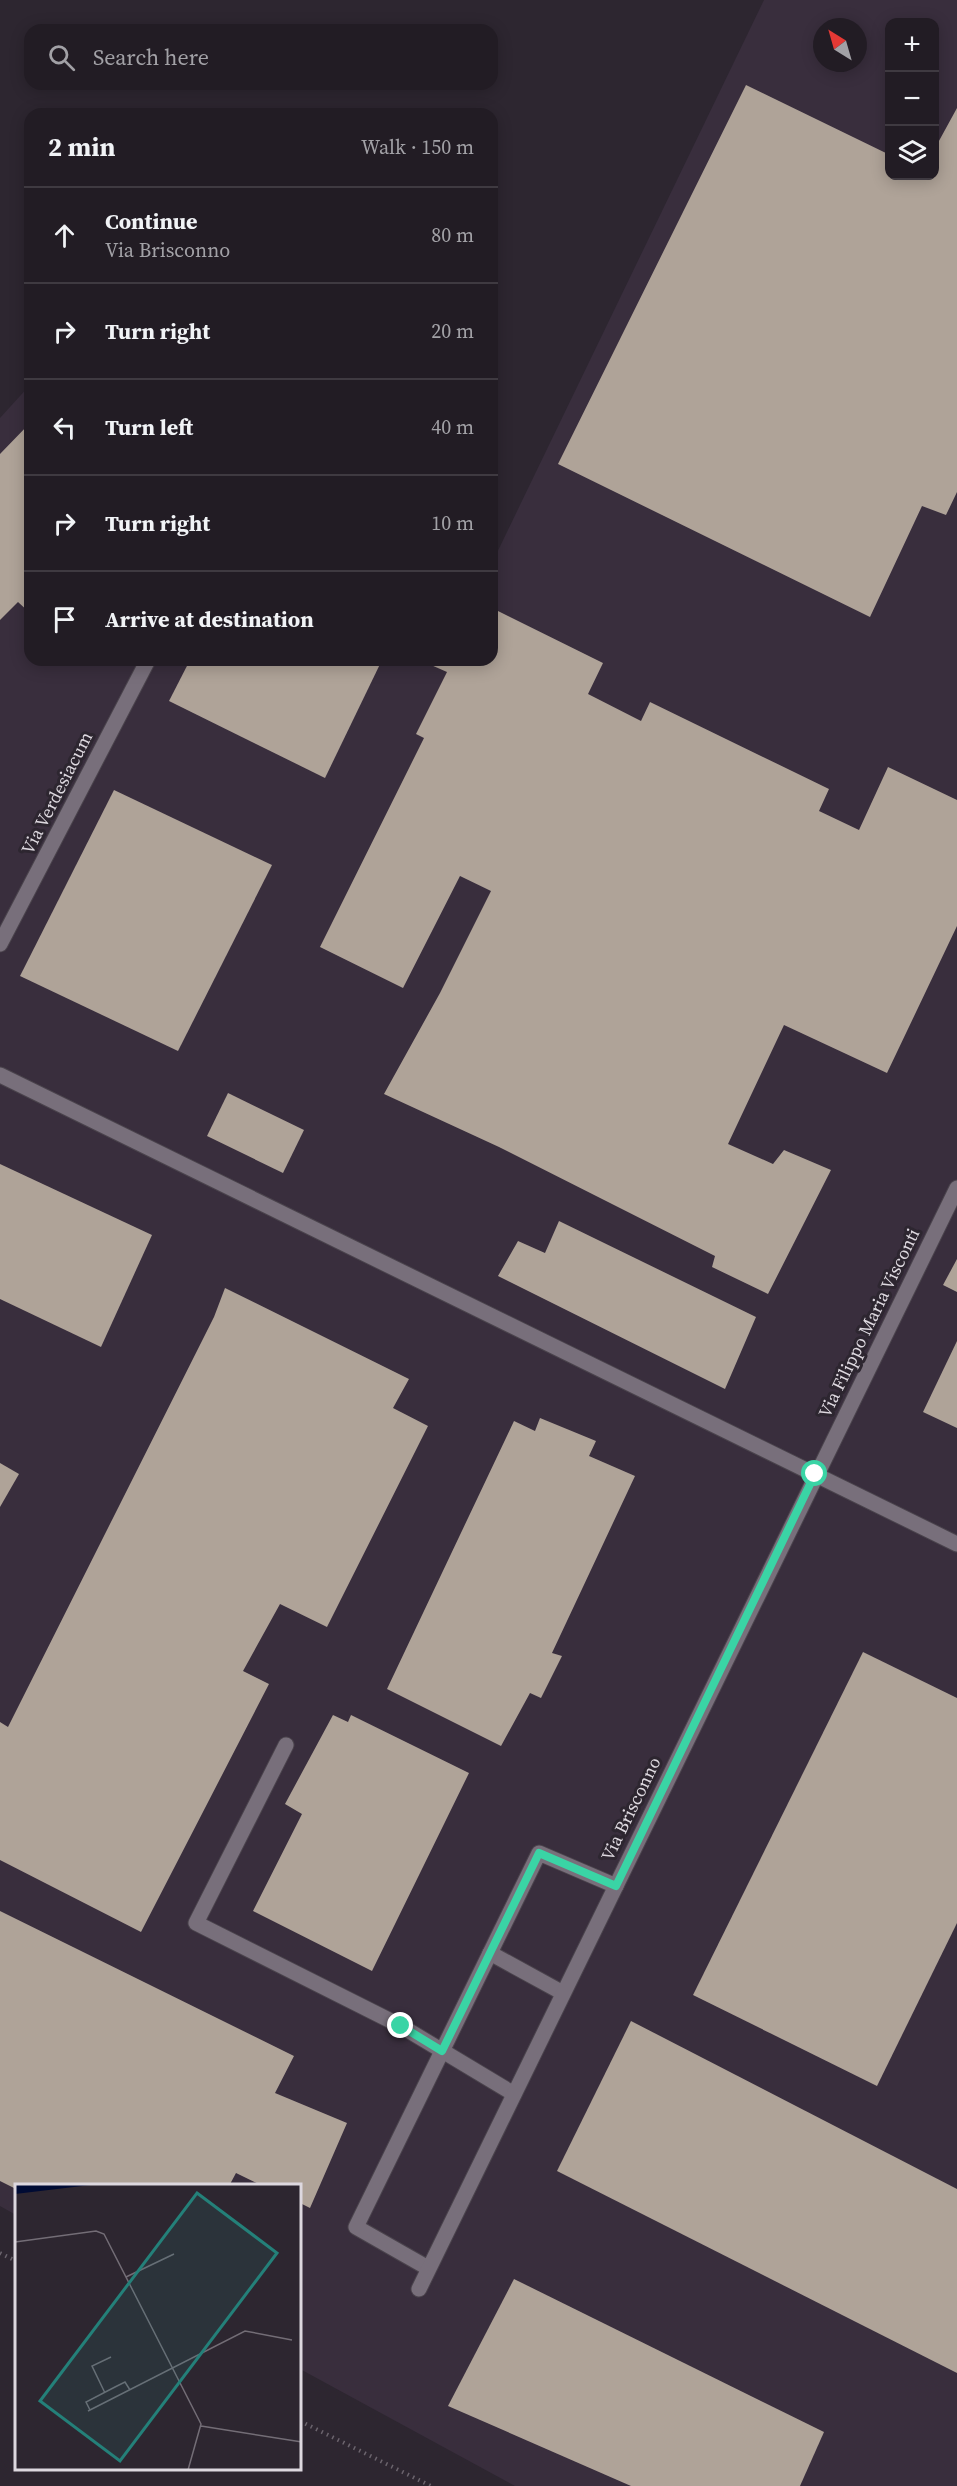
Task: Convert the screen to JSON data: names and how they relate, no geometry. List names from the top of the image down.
{
  "streets": {
    "street": ["Via Verdesiacum", "Via Filippo Maria Visconti", "Via Brisconno"]
  },
  "crossings": [
    ["Via Filippo Maria Visconti", "Via Brisconno"]
  ],
  "north": "top left",
  "page": {
    "map_buttons": ["+", "−"],
    "search": "Search here",
    "heading": ["2 min", "Walk · 150 m"],
    "list": [
      ["Continue", "Via Brisconno", "80 m"],
      ["Turn right", "20 m"],
      ["Turn left", "40 m"],
      ["Turn right", "10 m"],
      "Arrive at destination"
    ]
  }
}
